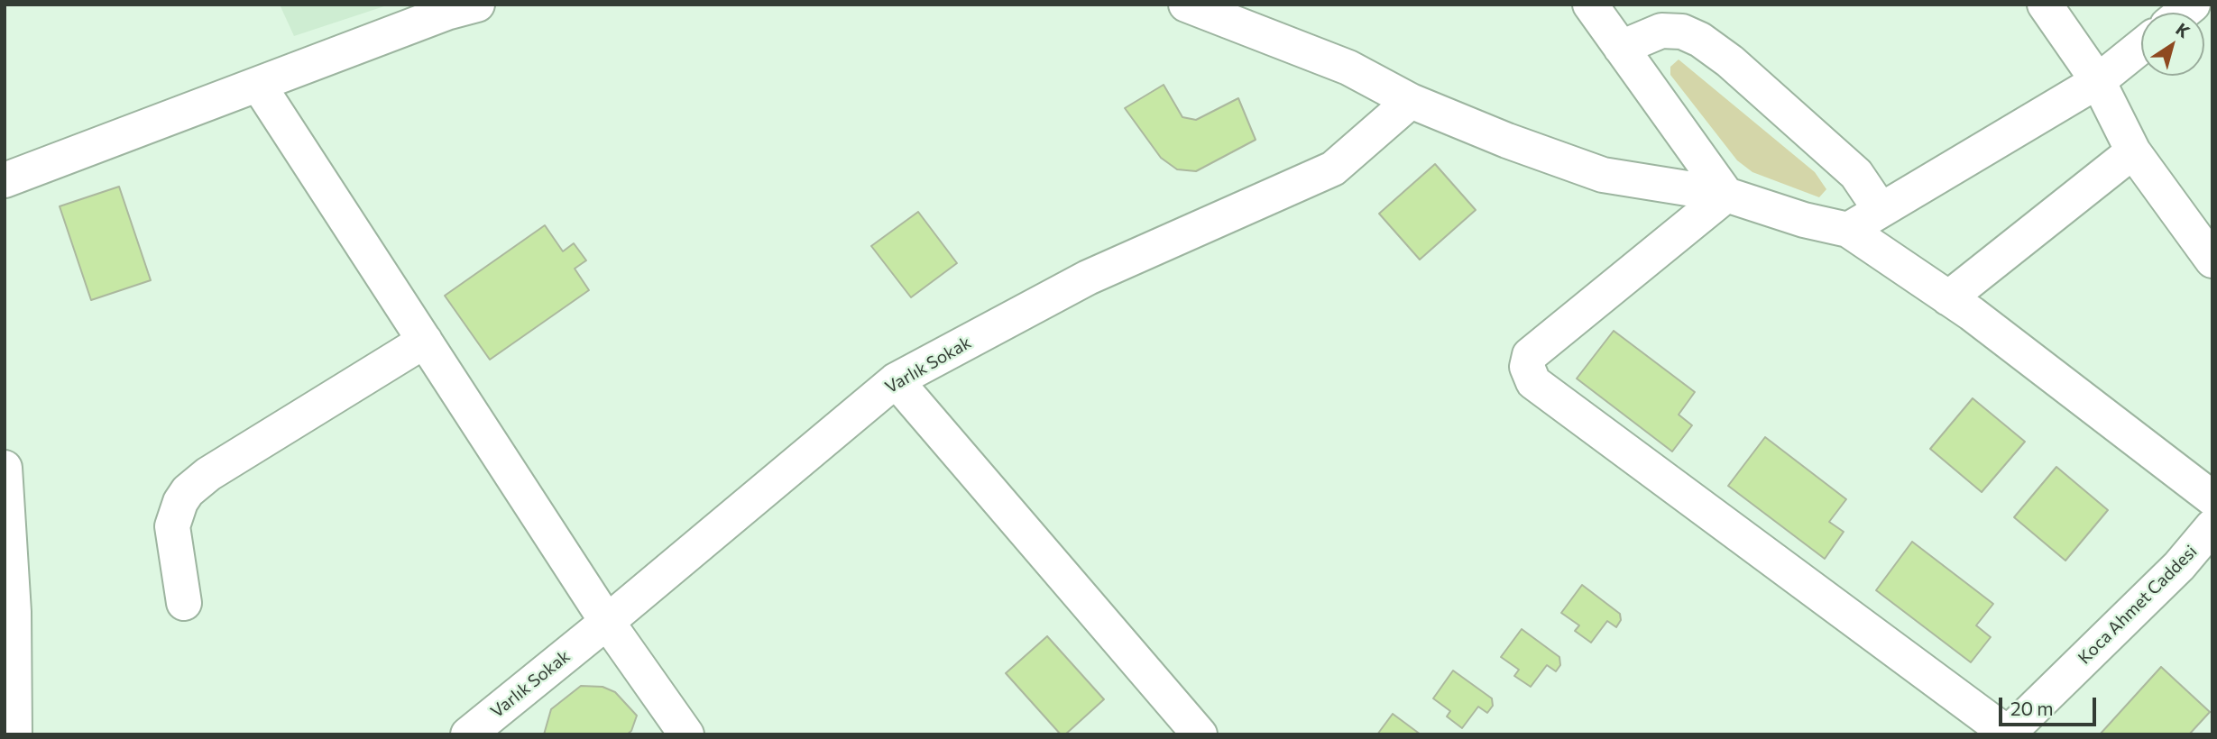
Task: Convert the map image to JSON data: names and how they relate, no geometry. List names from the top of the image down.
{
  "streets": {
    "street": ["Varlık Sokak", "Koca Ahmet Caddesi"]
  },
  "scale_bar": "20 m",
  "north": "top right"
}
